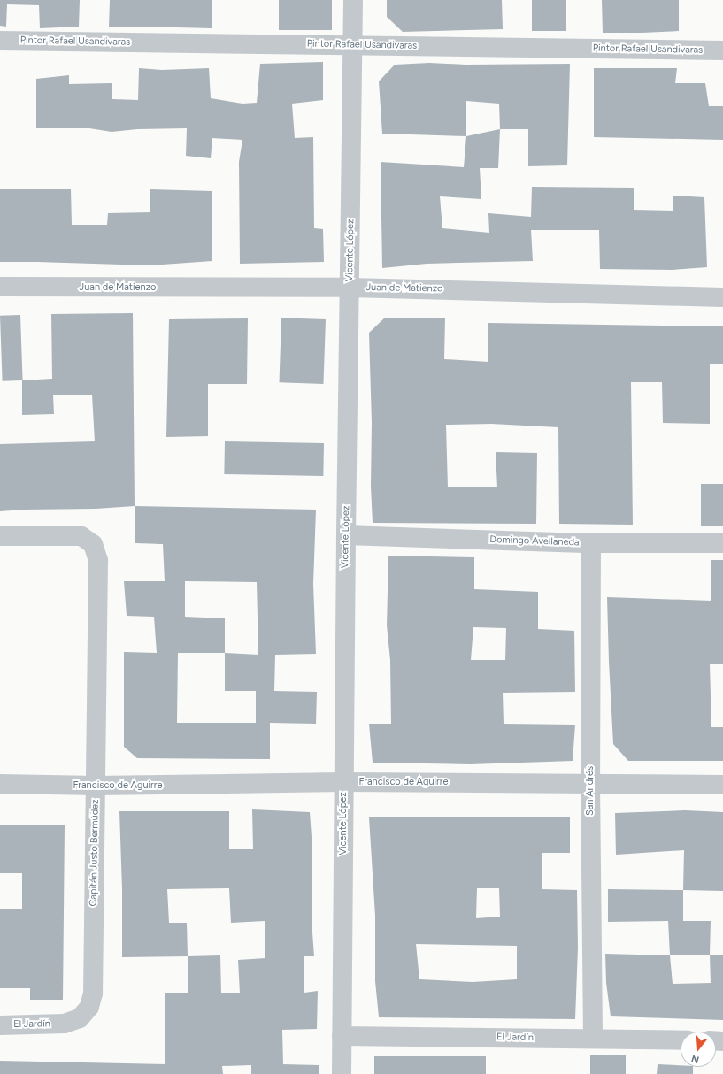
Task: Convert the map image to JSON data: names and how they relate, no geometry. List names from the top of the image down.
{
  "streets": {
    "street": [
      "Pintor Rafael Usandivaras",
      "Vicente López",
      "Juan de Matienzo",
      "Domingo Avellaneda",
      "Francisco de Aguirre",
      "San Andrés",
      "Capitán Justo Bermúdez",
      "El Jardín"
    ]
  },
  "crossings": [
    ["Pintor Rafael Usandivaras", "Vicente López"],
    ["Vicente López", "Juan de Matienzo"],
    ["Vicente López", "Domingo Avellaneda"],
    ["Vicente López", "Francisco de Aguirre"],
    ["Vicente López", "El Jardín"],
    ["Domingo Avellaneda", "San Andrés"],
    ["Francisco de Aguirre", "San Andrés"],
    ["Francisco de Aguirre", "Capitán Justo Bermúdez"],
    ["San Andrés", "El Jardín"],
    ["Capitán Justo Bermúdez", "El Jardín"]
  ],
  "north": "bottom"
}
